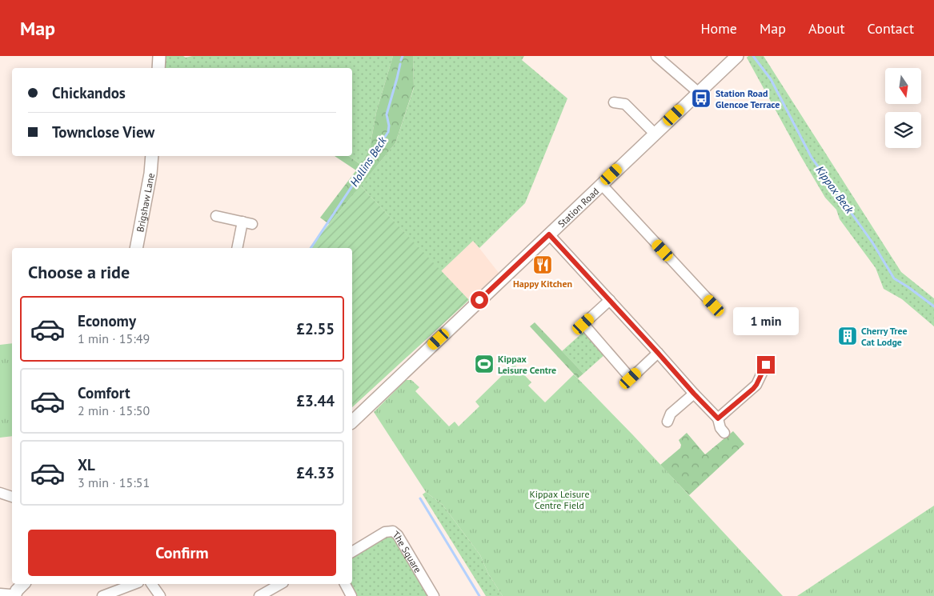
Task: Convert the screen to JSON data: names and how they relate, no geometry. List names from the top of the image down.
{
  "streets": {
    "street": ["Brigshaw Lane", "Station Road", "The Square"]
  },
  "water": ["Hollins Beck", "Kippax Beck"],
  "parks": ["Kippax Leisure Centre Field"],
  "places": {
    "bus stop": ["Station Road Glencoe Terrace"],
    "restaurant": ["Happy Kitchen"],
    "building": ["Cherry Tree Cat Lodge"],
    "sports": ["Kippax Leisure Centre"]
  },
  "north": "bottom",
  "page": {
    "header": "Map",
    "nav": [
      "Home",
      "Map",
      "About",
      "Contact"
    ],
    "banner": ["Chickandos", "Townclose View"],
    "heading": "Choose a ride",
    "list": [
      {
        "name": "Economy",
        "note": "1 min · 15:49",
        "value": "£2.55"
      },
      {
        "name": "Comfort",
        "note": "2 min · 15:50",
        "value": "£3.44"
      },
      {
        "name": "XL",
        "note": "3 min · 15:51",
        "value": "£4.33"
      }
    ],
    "bubble": "1 min",
    "buttons": "Confirm"
  }
}
